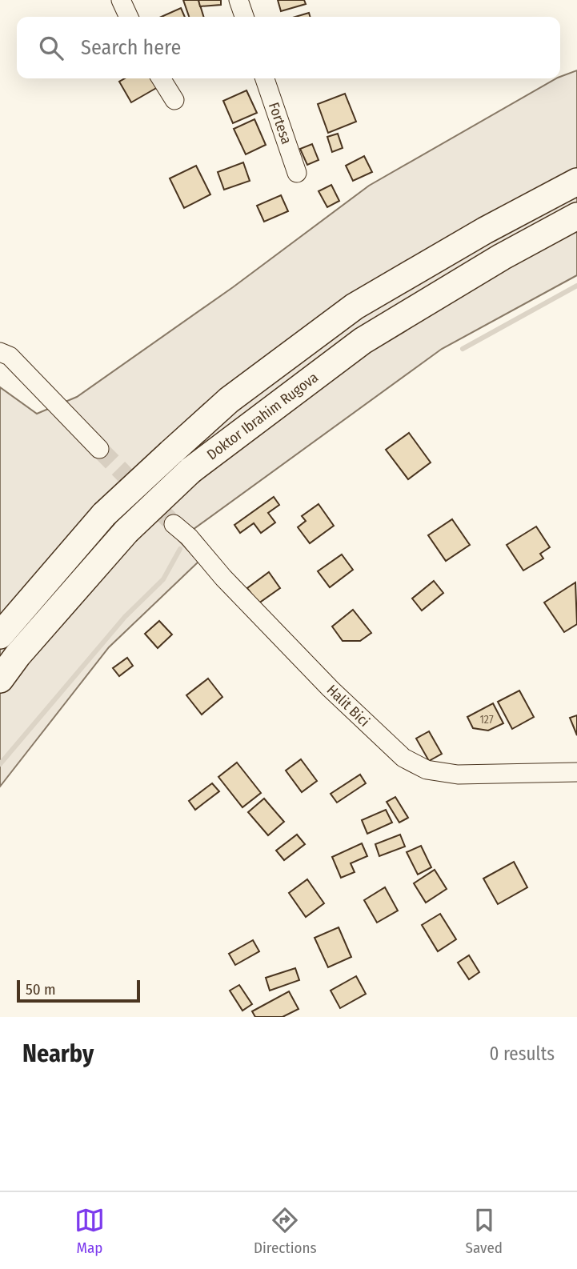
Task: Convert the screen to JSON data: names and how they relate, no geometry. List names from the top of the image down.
{
  "streets": {
    "highway": ["Doktor Ibrahim Rugova"],
    "street": ["Fortesa", "Halit Bici"]
  },
  "house_numbers": ["127"],
  "scale_bar": "50 m",
  "page": {
    "search": "Search here",
    "scale": "50 m",
    "heading": ["Nearby", "0 results"],
    "nav": ["Map", "Directions", "Saved"]
  }
}
